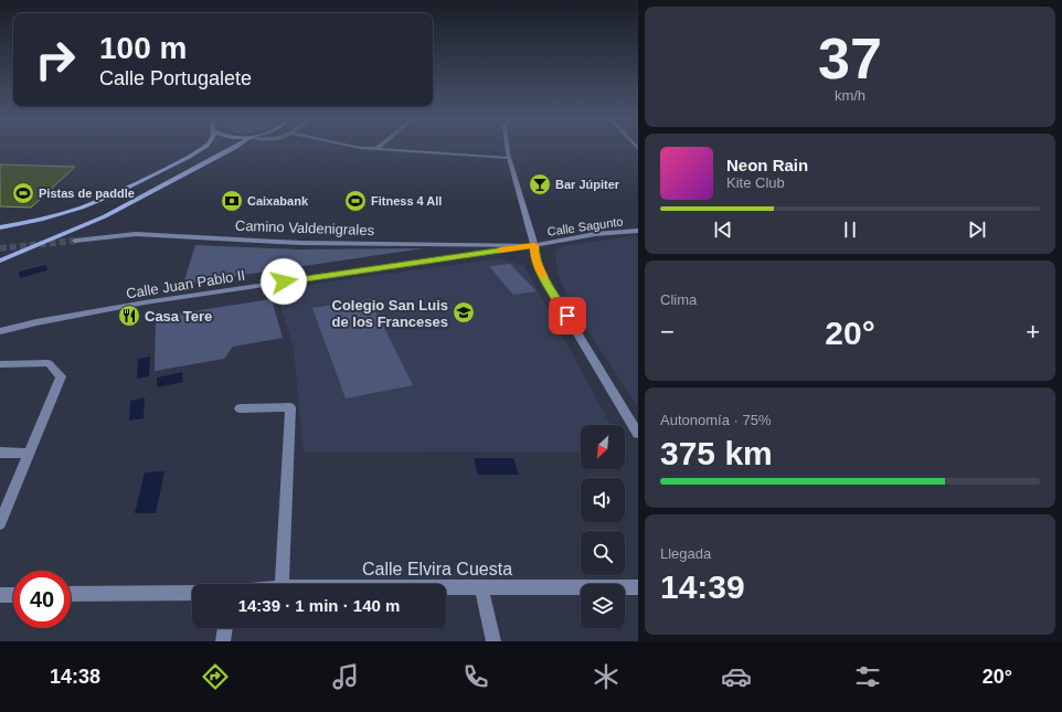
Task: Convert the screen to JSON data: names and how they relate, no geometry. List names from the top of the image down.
{
  "streets": {
    "street": [
      "Calle Sagunto",
      "Camino Valdenigrales",
      "Calle Juan Pablo II",
      "Calle Elvira Cuesta"
    ]
  },
  "crossings": [
    ["Calle Sagunto", "Camino Valdenigrales"],
    ["Calle Sagunto", "Calle Juan Pablo II"],
    ["Camino Valdenigrales", "Calle Juan Pablo II"]
  ],
  "places": {
    "bar": ["Bar Júpiter"],
    "sports": ["Pistas de paddle", "Fitness 4 All"],
    "bank": ["Caixabank"],
    "school or university": ["Colegio San Luis de los Franceses"],
    "restaurant": ["Casa Tere"]
  },
  "north": "bottom left",
  "page": {
    "tile": [
      ["37", "km/h"],
      "Clima",
      ["Autonomía · 75%", "375 km"],
      ["Llegada", "14:39"]
    ],
    "turn": ["100 m", "Calle Portugalete"],
    "song": ["Neon Rain", "Kite Club"],
    "heat": ["−", "20°", "+"],
    "limit": "40",
    "trip": "14:39 · 1 min · 140 m",
    "tabs": ["14:38", "20°"]
  }
}
